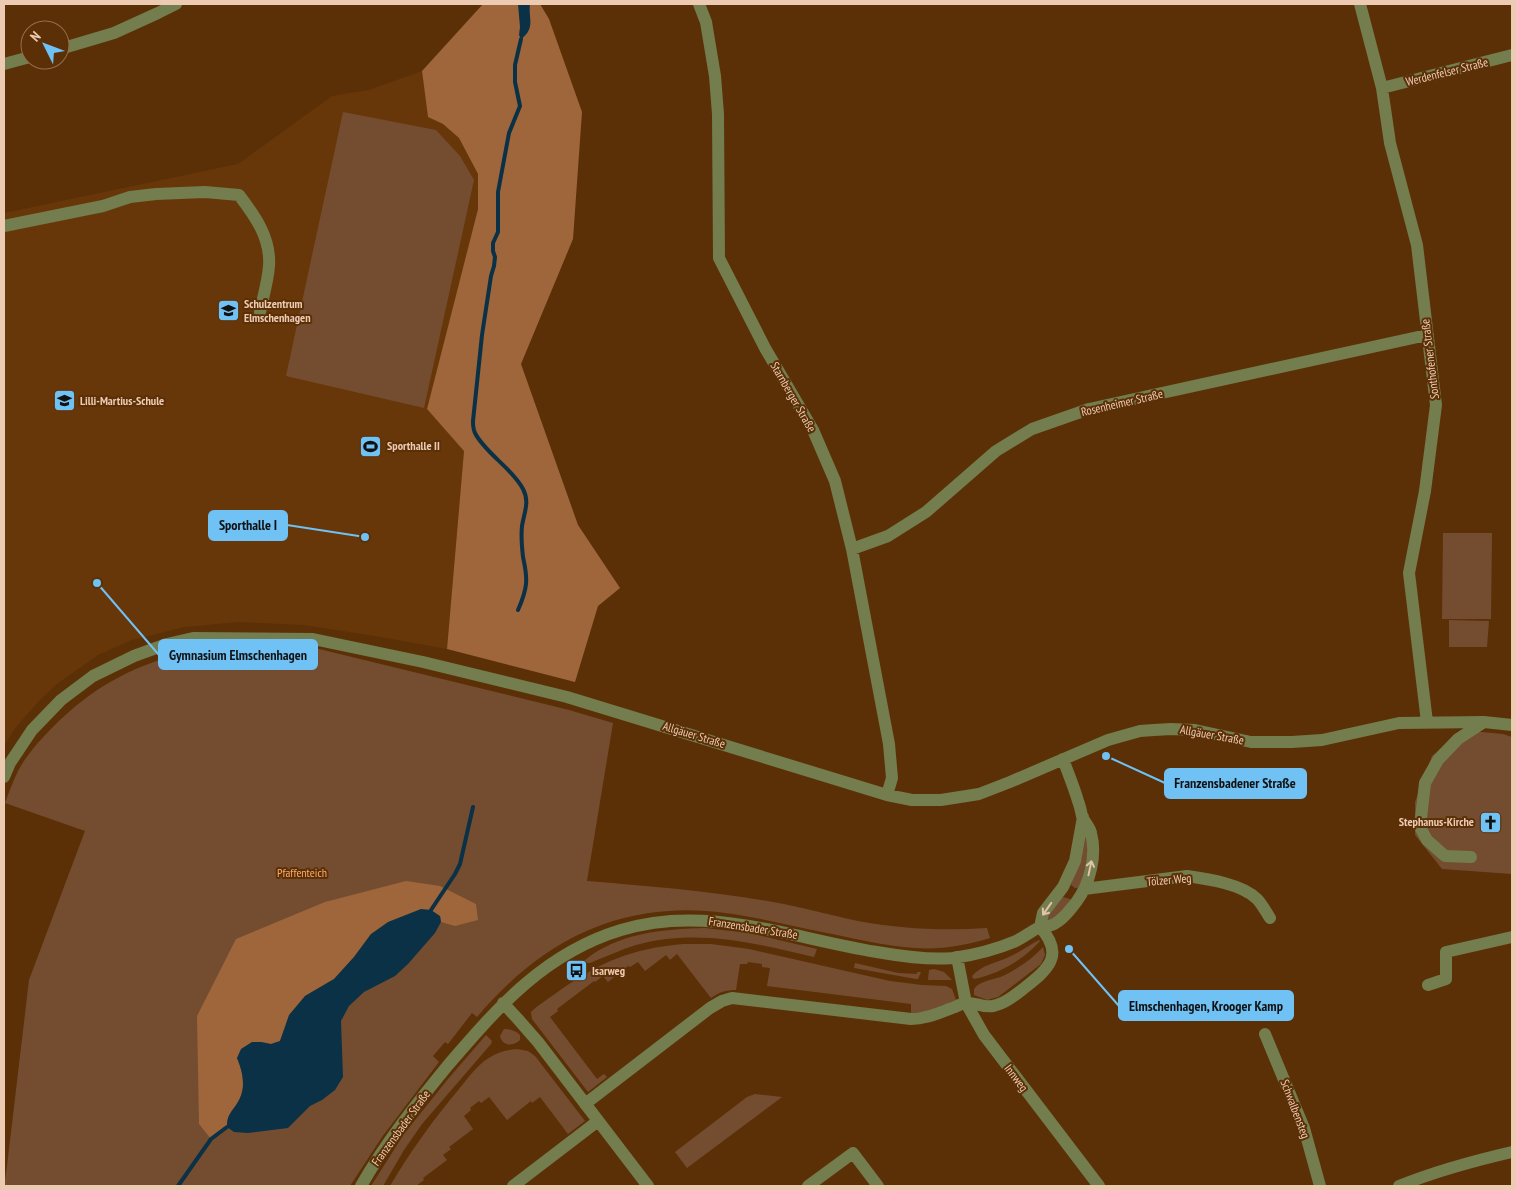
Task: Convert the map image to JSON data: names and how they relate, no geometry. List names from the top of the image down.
{
  "streets": {
    "street": [
      "Werdenfelser Straße",
      "Sonthofener Straße",
      "Starnberger Straße",
      "Rosenheimer Straße",
      "Allgäuer Straße",
      "Tölzer Weg",
      "Franzensbader Straße",
      "Innweg",
      "Schwalbensteg"
    ]
  },
  "crossings": [
    ["Werdenfelser Straße", "Sonthofener Straße"],
    ["Sonthofener Straße", "Rosenheimer Straße"],
    ["Sonthofener Straße", "Allgäuer Straße"],
    ["Starnberger Straße", "Rosenheimer Straße"],
    ["Starnberger Straße", "Allgäuer Straße"],
    ["Allgäuer Straße", "Franzensbader Straße"],
    ["Tölzer Weg", "Franzensbader Straße"],
    ["Franzensbader Straße", "Innweg"]
  ],
  "parks": ["Pfaffenteich"],
  "places": {
    "school or university": ["Schulzentrum Elmschenhagen", "Lilli-Martius-Schule"],
    "sports": ["Sporthalle II"],
    "other": [
      "Sporthalle I",
      "Gymnasium Elmschenhagen",
      "Franzensbadener Straße",
      "Elmschenhagen, Krooger Kamp"
    ],
    "church": ["Stephanus-Kirche"],
    "bus stop": ["Isarweg"]
  },
  "north": "top left"
}
